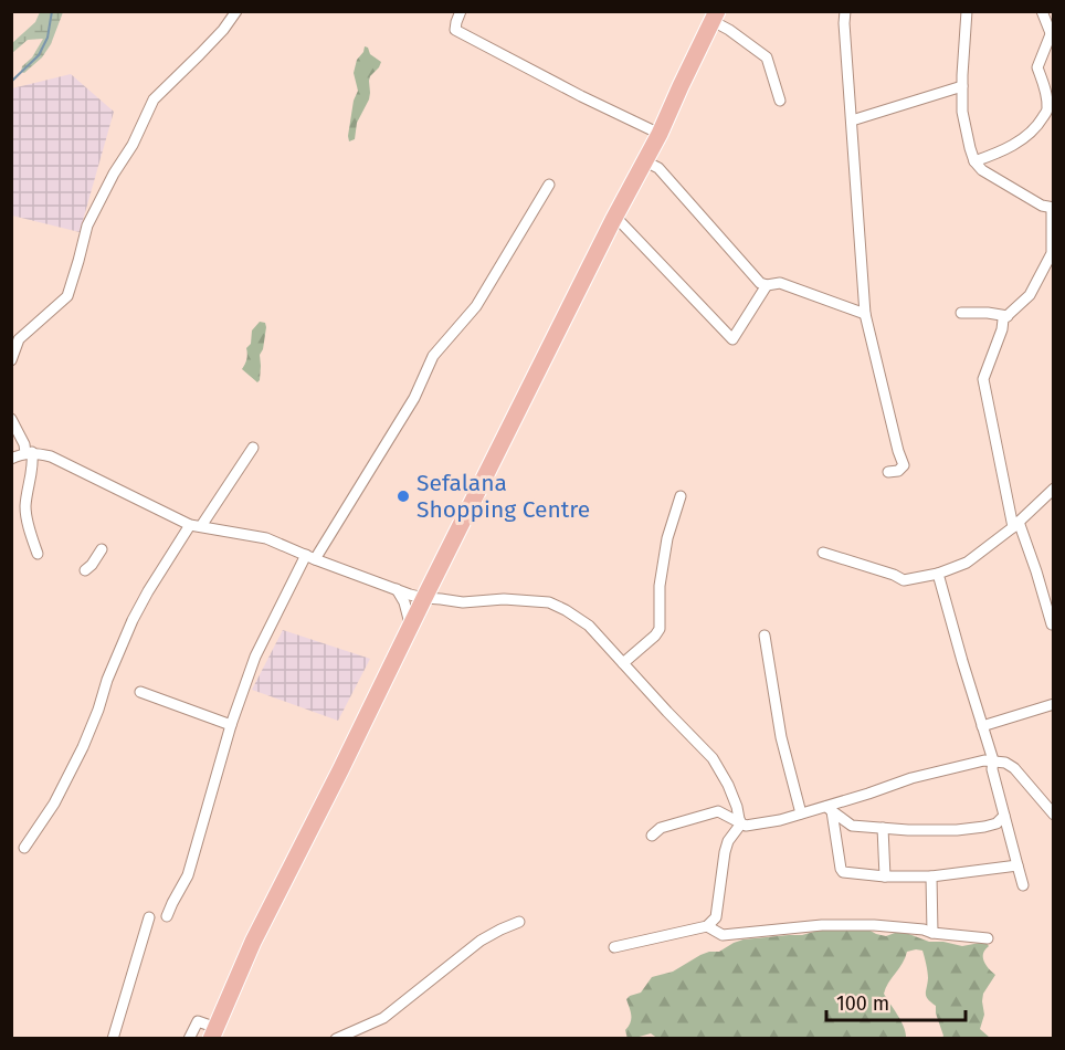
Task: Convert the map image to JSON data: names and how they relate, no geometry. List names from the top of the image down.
{
  "places": ["Sefalana Shopping Centre"],
  "scale_bar": "100 m"
}
